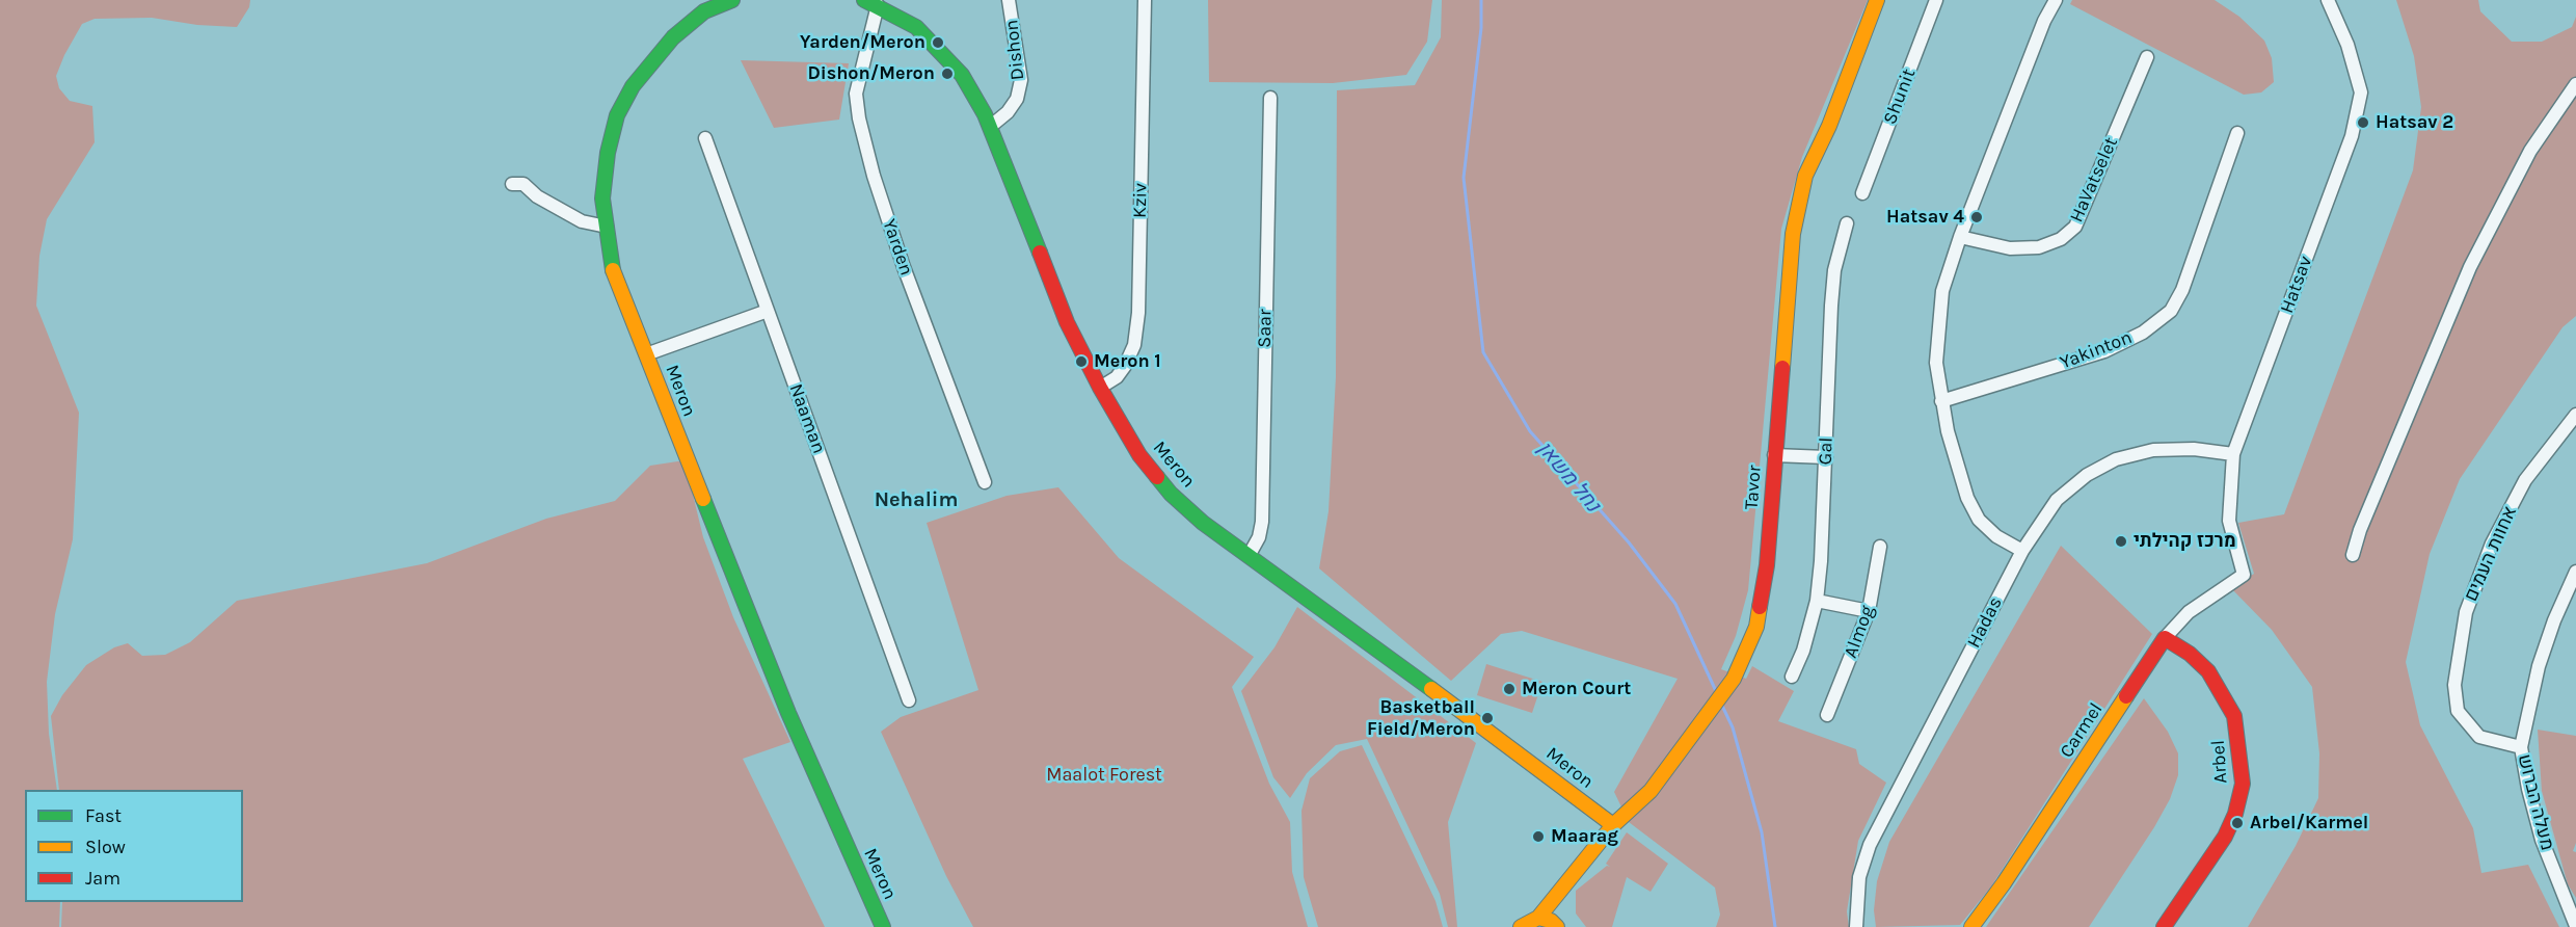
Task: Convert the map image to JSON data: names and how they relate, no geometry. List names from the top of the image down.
{
  "streets": {
    "street": [
      "Dishon",
      "Shunit",
      "HaVatselet",
      "Kziv",
      "Yarden",
      "Hatsav",
      "Saar",
      "Yakinton",
      "Meron",
      "Naaman",
      "Gal",
      "Tavor",
      "אחוות העמים",
      "Hadas",
      "Almog",
      "Carmel",
      "Arbel",
      "מעלה הברוש"
    ]
  },
  "crossings": [
    ["Dishon", "Meron"],
    ["Kziv", "Meron"],
    ["Yarden", "Meron"],
    ["Hatsav", "Hadas"],
    ["Hatsav", "Carmel"],
    ["Saar", "Meron"],
    ["Meron", "Tavor"],
    ["אחוות העמים", "מעלה הברוש"],
    ["Carmel", "Arbel"]
  ],
  "districts": ["Nehalim"],
  "water": ["נחל משאן"],
  "parks": ["Maalot Forest"],
  "places": [
    "Yarden/Meron",
    "Dishon/Meron",
    "Hatsav 2",
    "Hatsav 4",
    "Meron 1",
    "מרכז קהילתי",
    "Meron Court",
    "Basketball Field/Meron",
    "Arbel/Karmel",
    "Maarag"
  ],
  "legend": ["Fast", "Slow", "Jam"]
}
